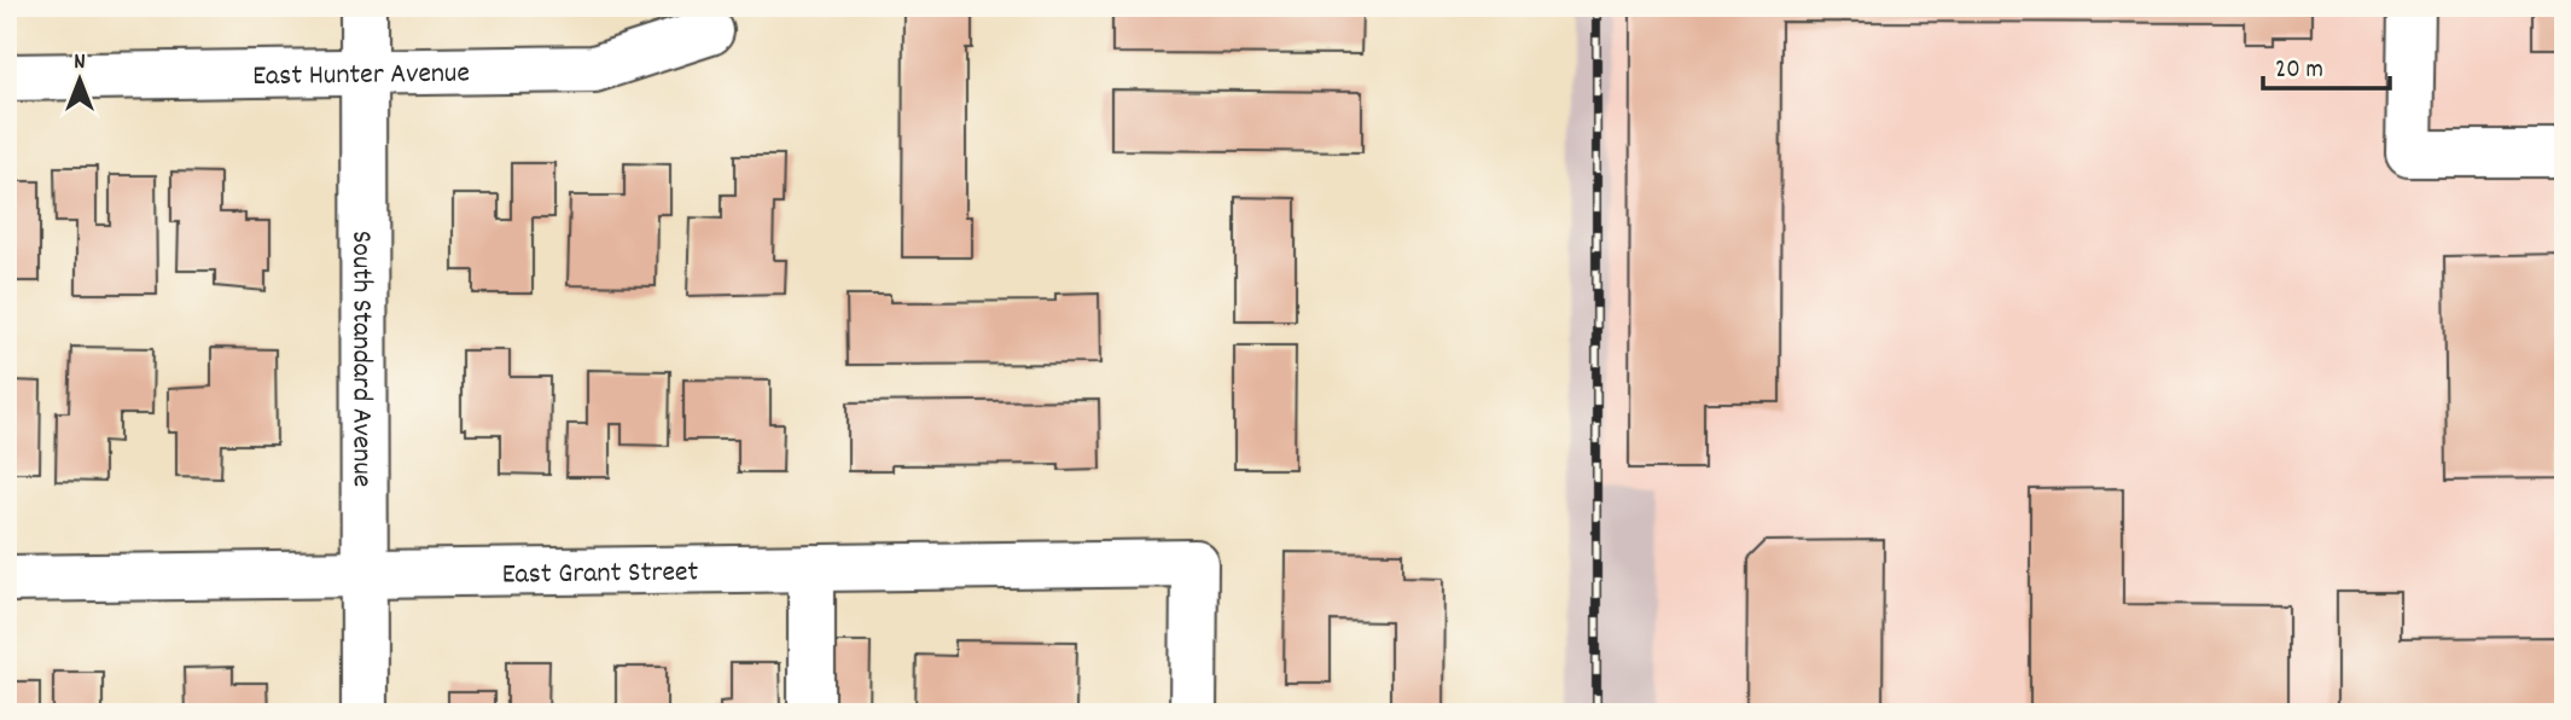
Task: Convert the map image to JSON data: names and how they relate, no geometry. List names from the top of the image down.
{
  "streets": {
    "street": ["East Hunter Avenue", "South Standard Avenue", "East Grant Street"]
  },
  "crossings": [
    ["East Hunter Avenue", "South Standard Avenue"],
    ["South Standard Avenue", "East Grant Street"]
  ],
  "scale_bar": "20 m",
  "north": "top"
}
